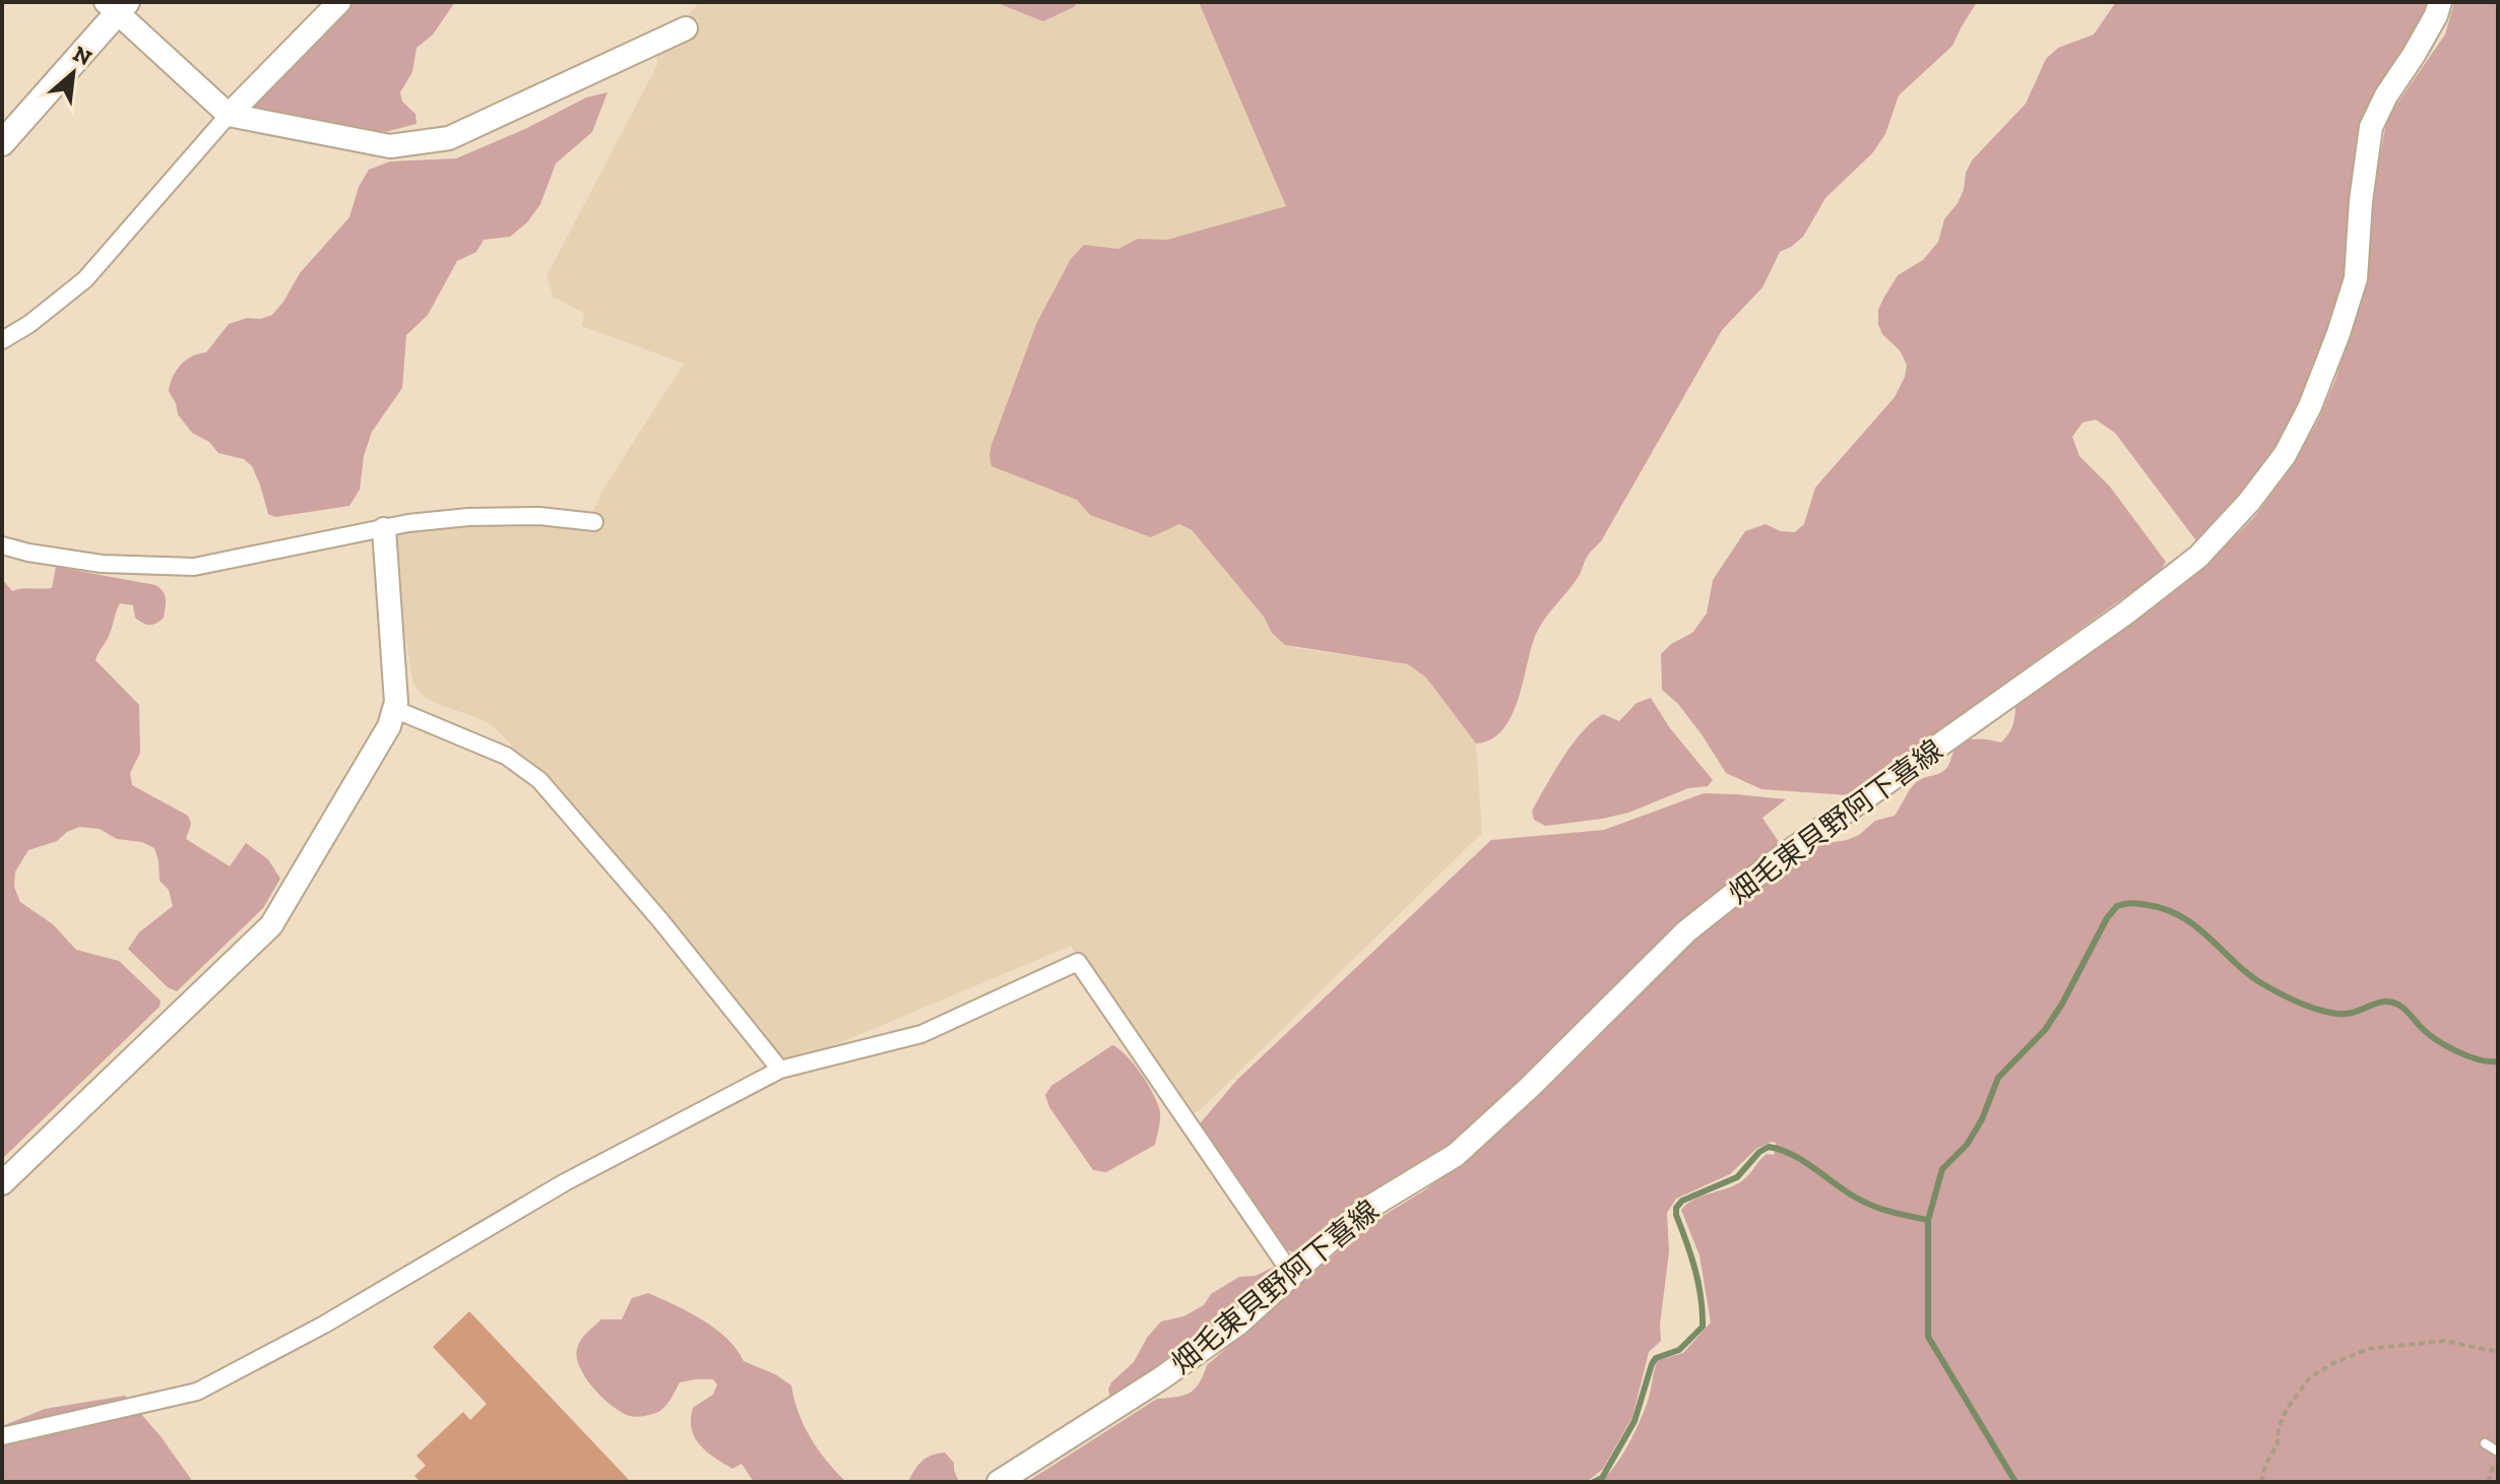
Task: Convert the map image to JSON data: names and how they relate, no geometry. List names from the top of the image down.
{
  "streets": {
    "main road": ["畑毛東貝野阿下喜線"]
  },
  "north": "top right"
}
